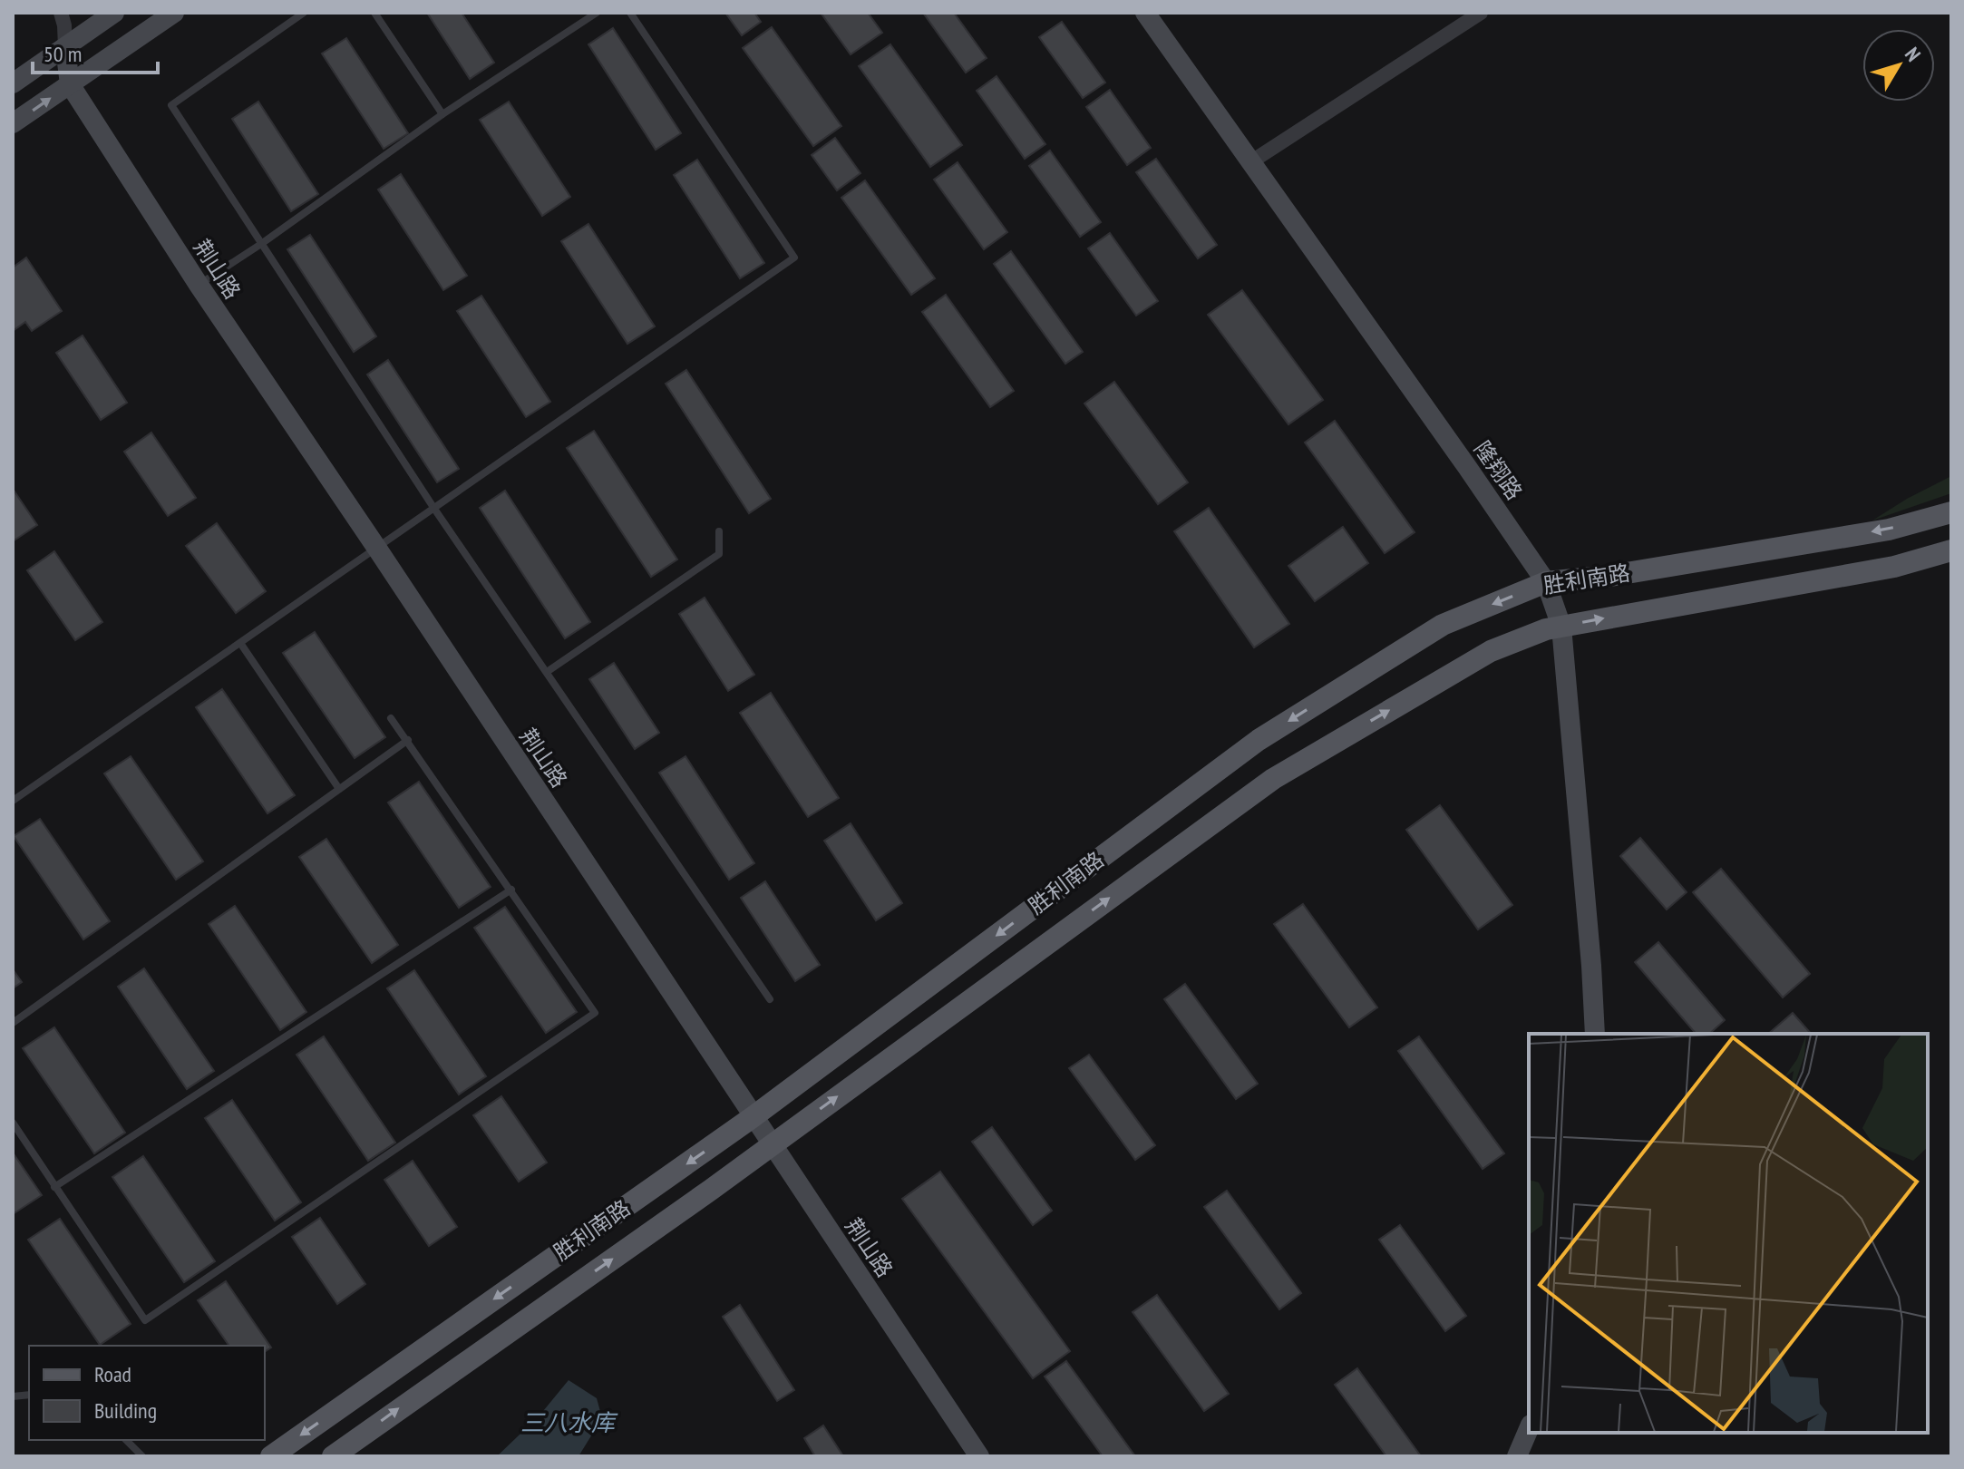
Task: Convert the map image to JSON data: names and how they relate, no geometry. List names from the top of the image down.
{
  "streets": {
    "main road": ["胜利南路"],
    "street": ["荆山路", "隆翔路"]
  },
  "crossings": [
    ["荆山路", "胜利南路"],
    ["隆翔路", "胜利南路"]
  ],
  "water": ["三八水库"],
  "legend": ["Road", "Building"],
  "scale_bar": "50 m",
  "north": "top right"
}
